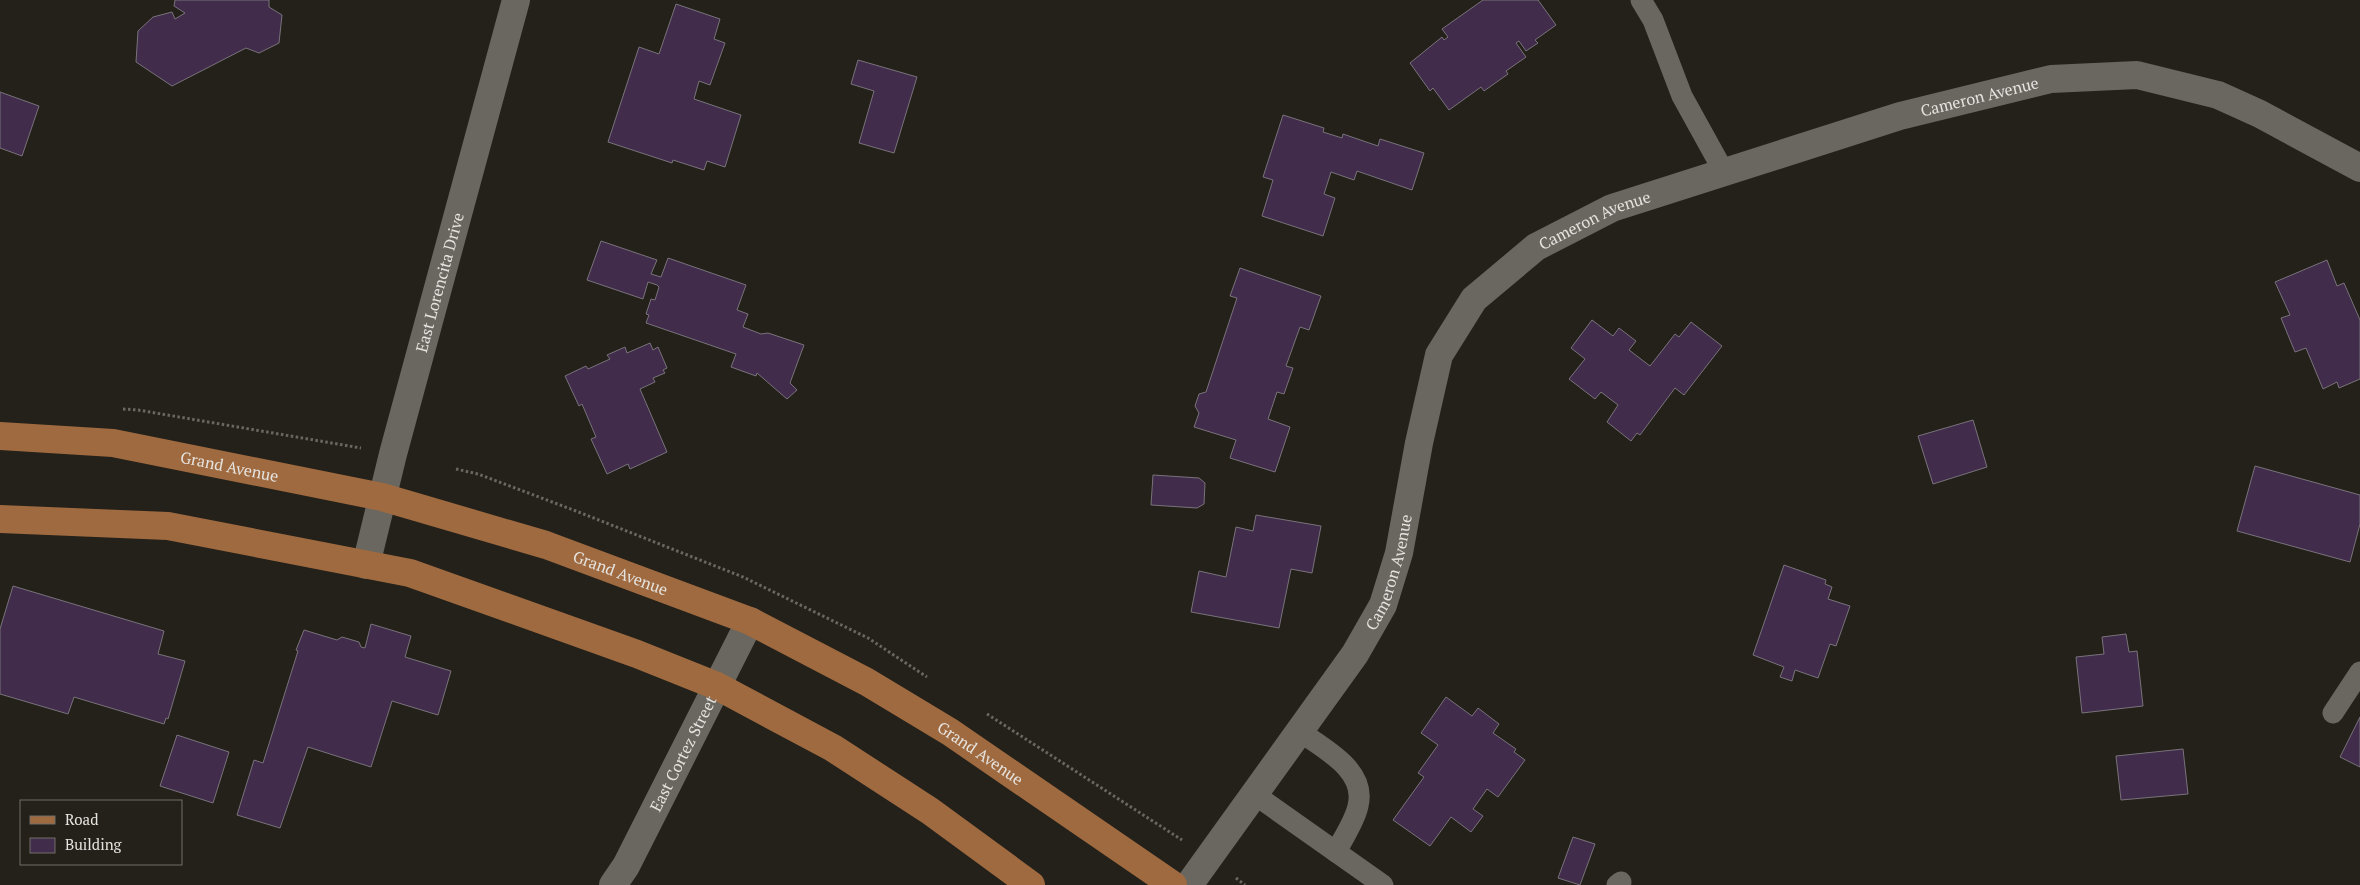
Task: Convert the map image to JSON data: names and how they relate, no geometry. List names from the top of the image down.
{
  "streets": {
    "main road": ["Grand Avenue"],
    "street": ["Cameron Avenue", "East Lorencita Drive", "East Cortez Street"]
  },
  "crossings": [
    ["East Lorencita Drive", "Grand Avenue"],
    ["Grand Avenue", "East Cortez Street"]
  ],
  "legend": ["Road", "Building"]
}
